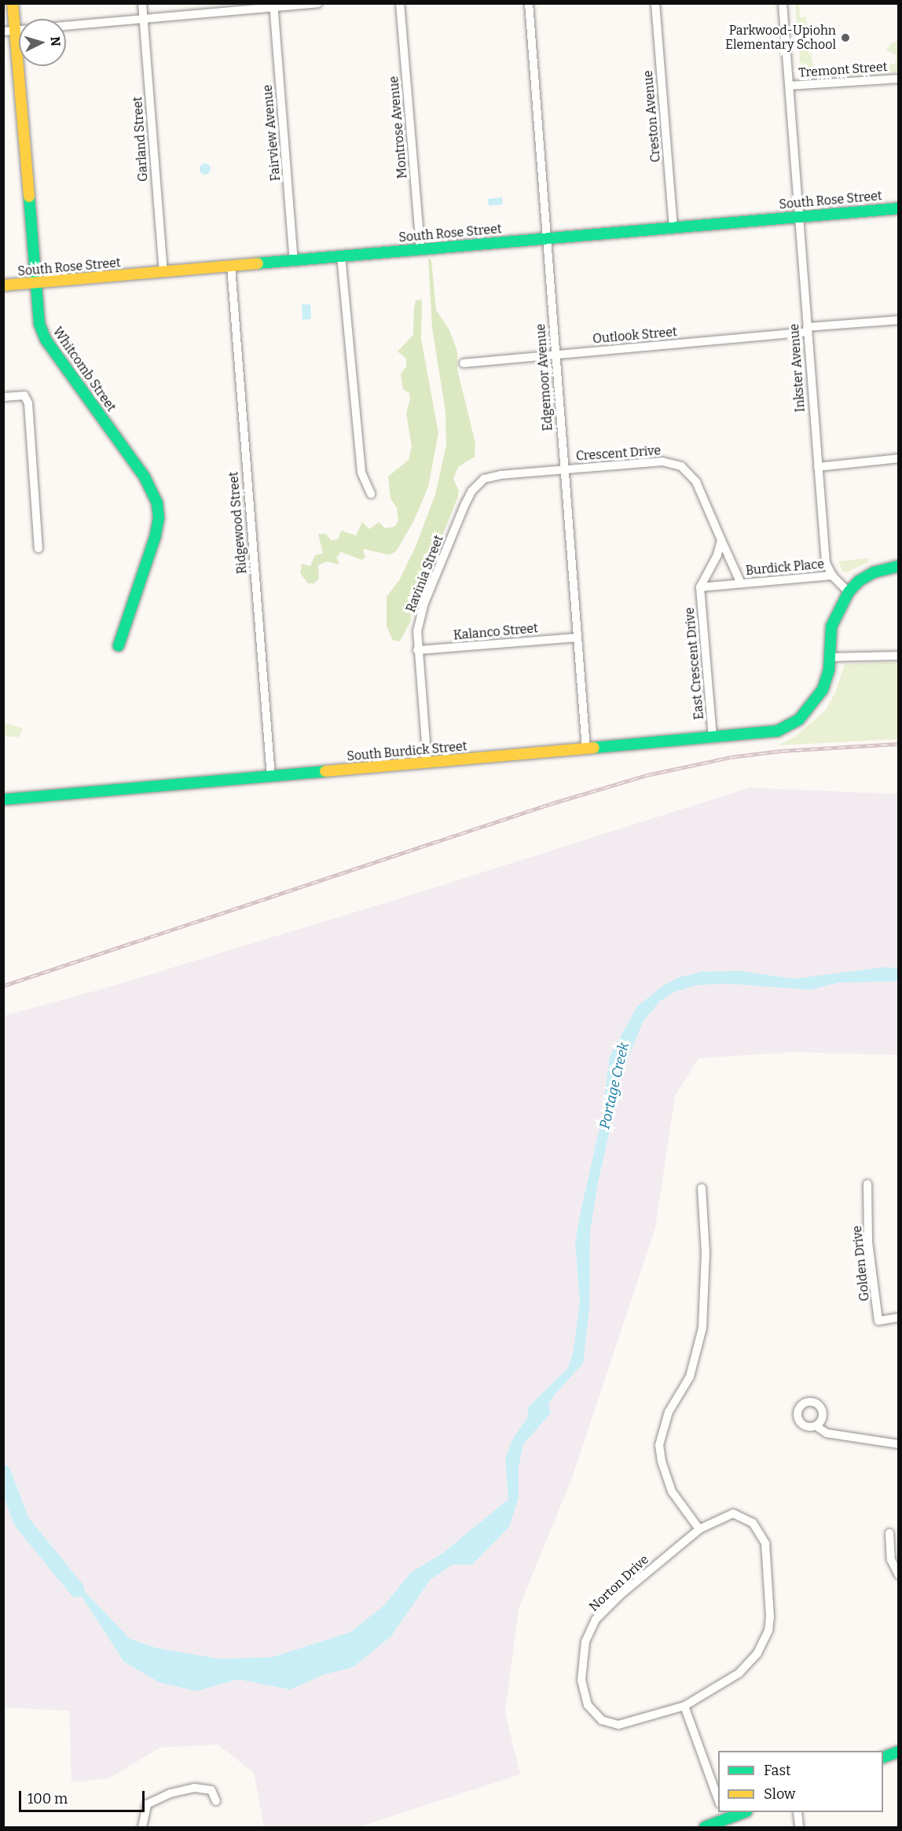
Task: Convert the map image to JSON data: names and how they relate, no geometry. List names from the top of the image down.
{
  "streets": {
    "street": [
      "Tremont Street",
      "Creston Avenue",
      "Montrose Avenue",
      "Fairview Avenue",
      "Garland Street",
      "South Rose Street",
      "Outlook Street",
      "Inkster Avenue",
      "Whitcomb Street",
      "Edgemoor Avenue",
      "Crescent Drive",
      "Ridgewood Street",
      "Burdick Place",
      "Ravinia Street",
      "Kalanco Street",
      "East Crescent Drive",
      "South Burdick Street",
      "Golden Drive",
      "Norton Drive"
    ]
  },
  "crossings": [
    ["Tremont Street", "Inkster Avenue"],
    ["Creston Avenue", "South Rose Street"],
    ["Montrose Avenue", "South Rose Street"],
    ["Fairview Avenue", "South Rose Street"],
    ["Garland Street", "South Rose Street"],
    ["South Rose Street", "Inkster Avenue"],
    ["South Rose Street", "Whitcomb Street"],
    ["South Rose Street", "Edgemoor Avenue"],
    ["South Rose Street", "Ridgewood Street"],
    ["Outlook Street", "Inkster Avenue"],
    ["Outlook Street", "Edgemoor Avenue"],
    ["Inkster Avenue", "Burdick Place"],
    ["Edgemoor Avenue", "Crescent Drive"],
    ["Edgemoor Avenue", "Kalanco Street"],
    ["Edgemoor Avenue", "South Burdick Street"],
    ["Crescent Drive", "Burdick Place"],
    ["Crescent Drive", "Ravinia Street"],
    ["Ridgewood Street", "South Burdick Street"],
    ["Burdick Place", "East Crescent Drive"],
    ["Ravinia Street", "Kalanco Street"],
    ["Ravinia Street", "South Burdick Street"],
    ["East Crescent Drive", "South Burdick Street"]
  ],
  "water": ["Portage Creek"],
  "places": ["Parkwood-Upjohn Elementary School"],
  "legend": ["Fast", "Slow"],
  "scale_bar": "100 m",
  "north": "right"
}
